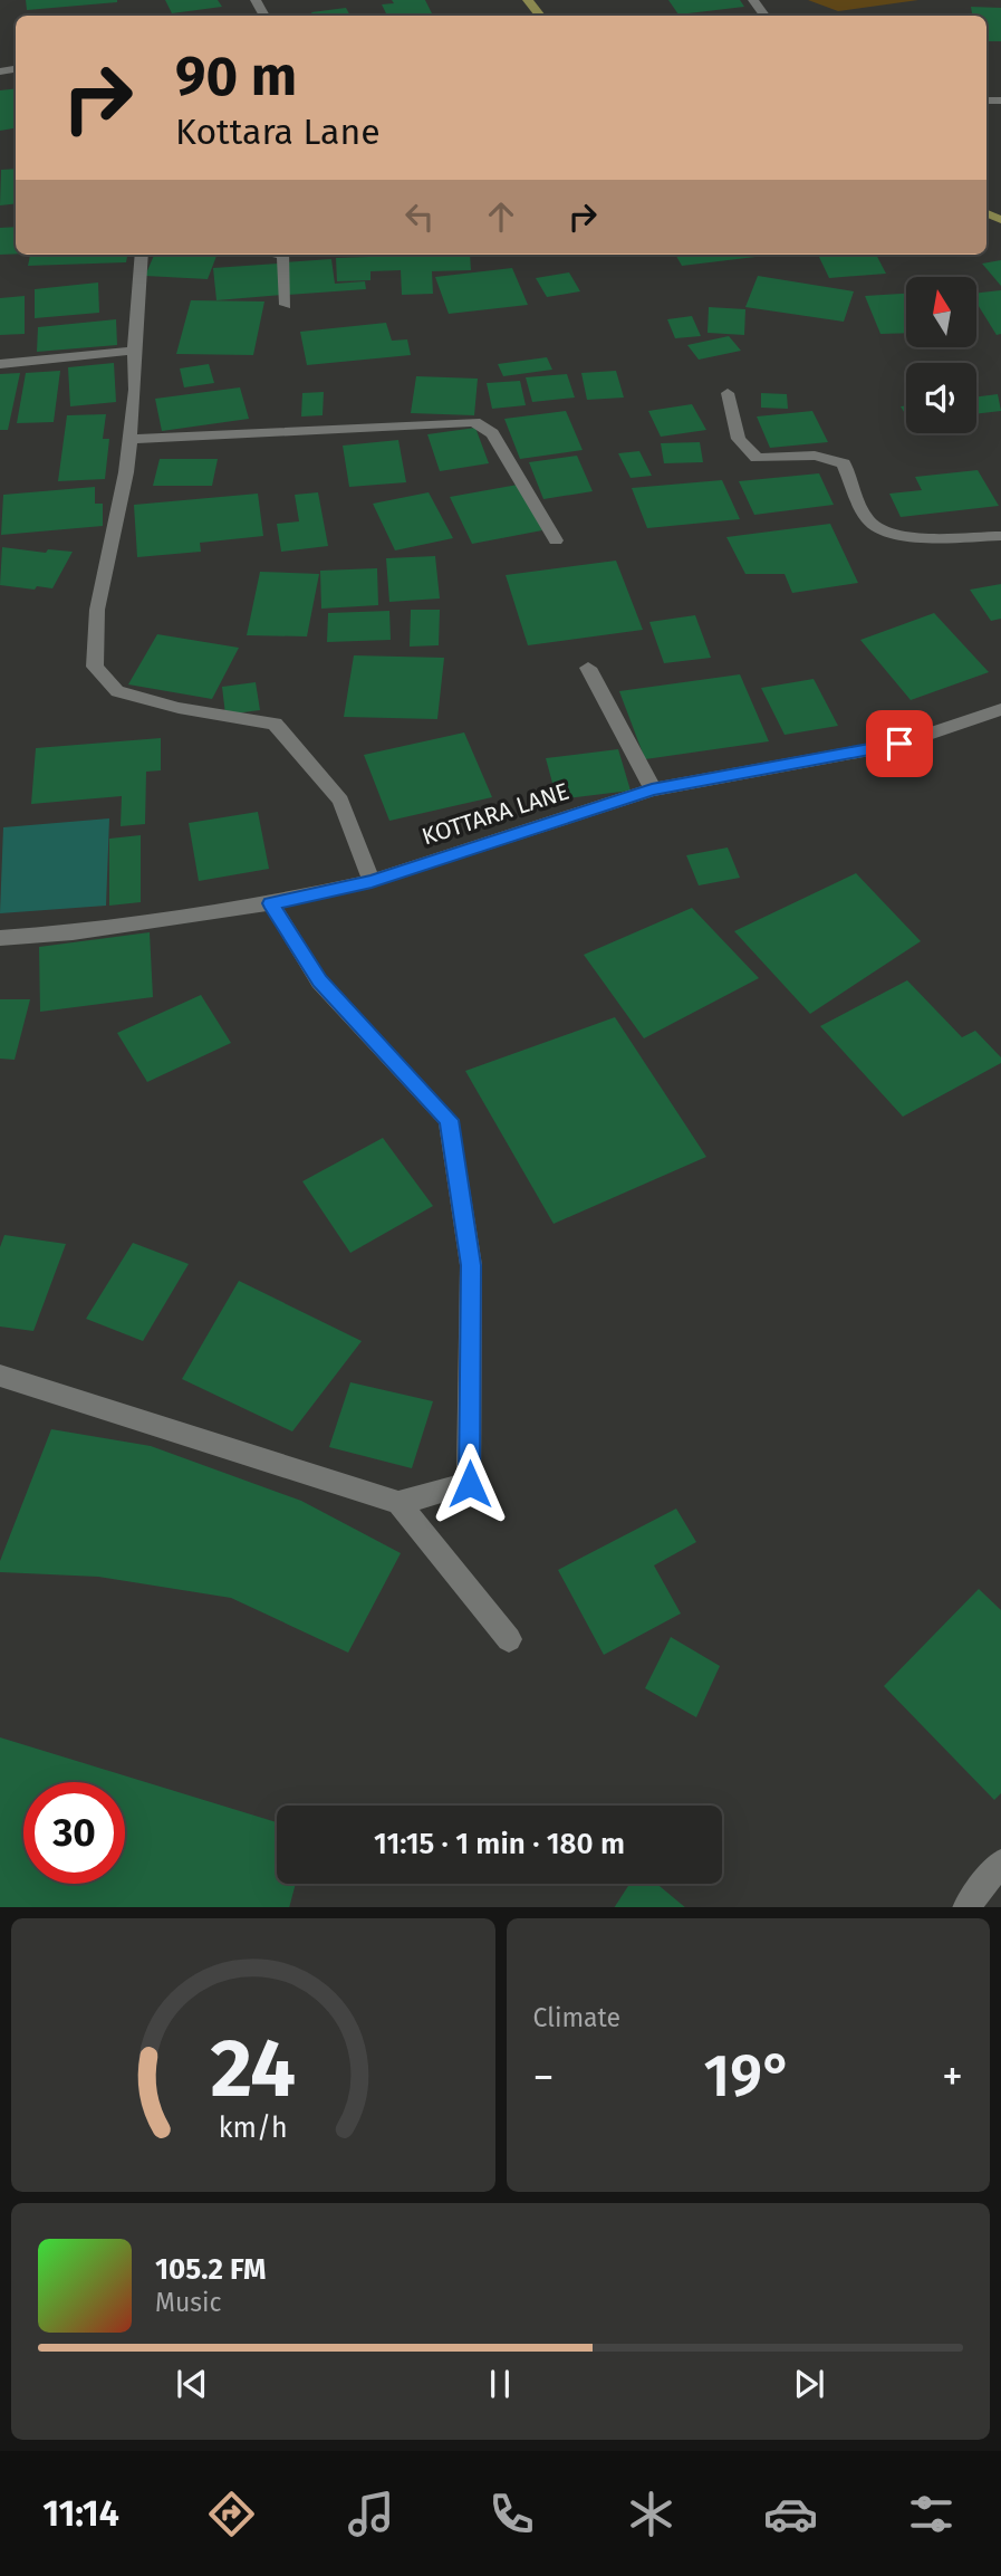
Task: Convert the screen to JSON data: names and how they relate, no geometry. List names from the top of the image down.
{
  "streets": {
    "street": ["KOTTARA LANE"]
  },
  "north": "top",
  "page": {
    "turn": ["90 m", "Kottara Lane"],
    "limit": "30",
    "trip": "11:15 · 1 min · 180 m",
    "tile": "Climate",
    "heat": ["−", "19°", "+"],
    "song": ["105.2 FM", "Music"],
    "tabs": "11:14",
    "gauge": ["24", "km/h"]
  }
}
